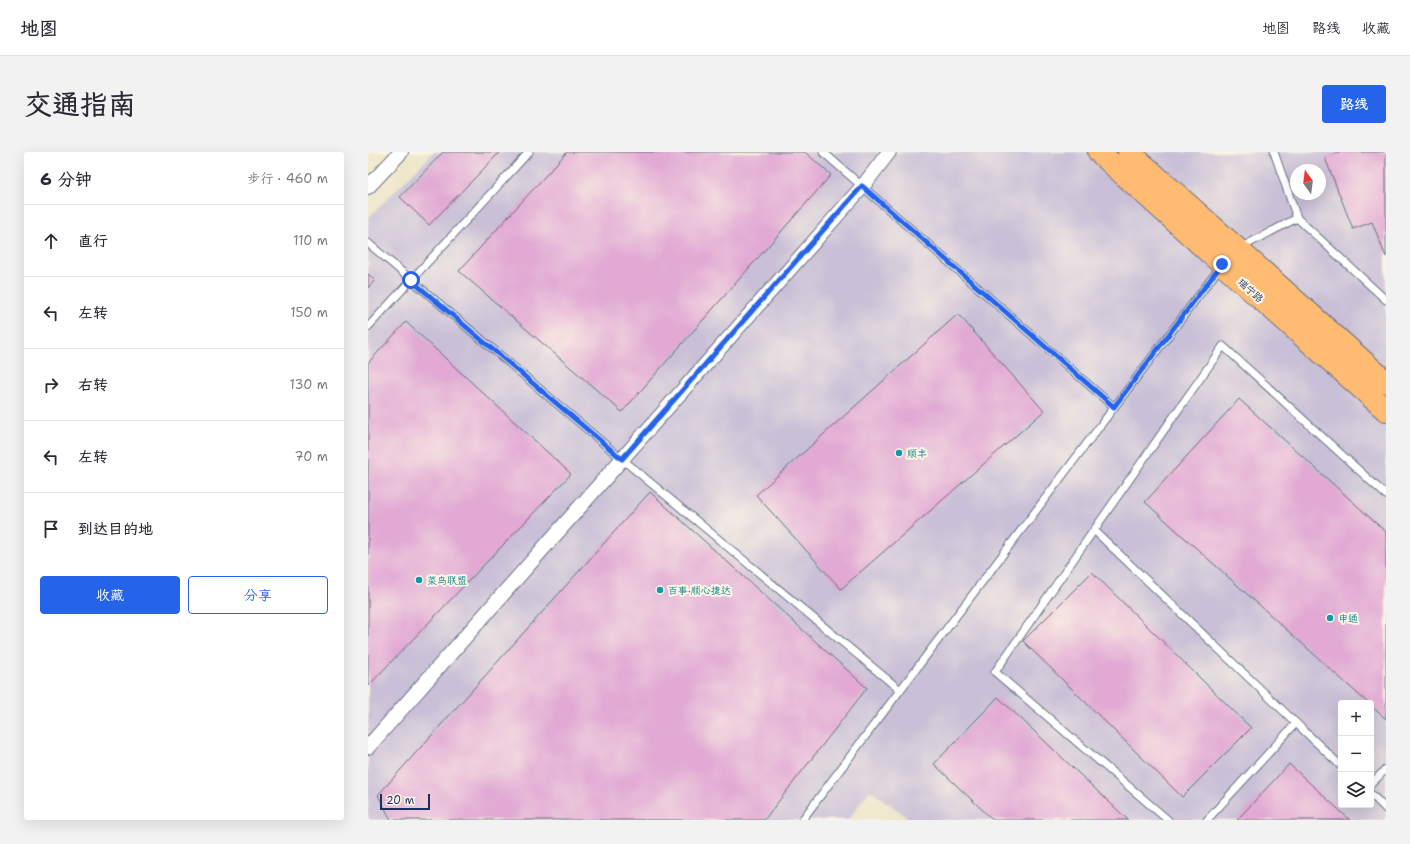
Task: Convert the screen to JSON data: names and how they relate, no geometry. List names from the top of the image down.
{
  "streets": {
    "main road": ["瑞宁路"]
  },
  "places": [
    "顺丰",
    "菜鸟联盟",
    "百事·顺心捷达",
    "申通"
  ],
  "scale_bar": "20 m",
  "north": "top",
  "page": {
    "header": "地图",
    "nav": ["地图", "路线", "收藏"],
    "title": "交通指南",
    "buttons": [
      "路线",
      ["收藏", "分享"]
    ],
    "heading": ["6 分钟", "步行 · 460 m"],
    "list": [
      ["直行", "110 m"],
      ["左转", "150 m"],
      ["右转", "130 m"],
      ["左转", "70 m"],
      "到达目的地"
    ],
    "map_buttons": ["+", "−"],
    "scale": "20 m"
  }
}
